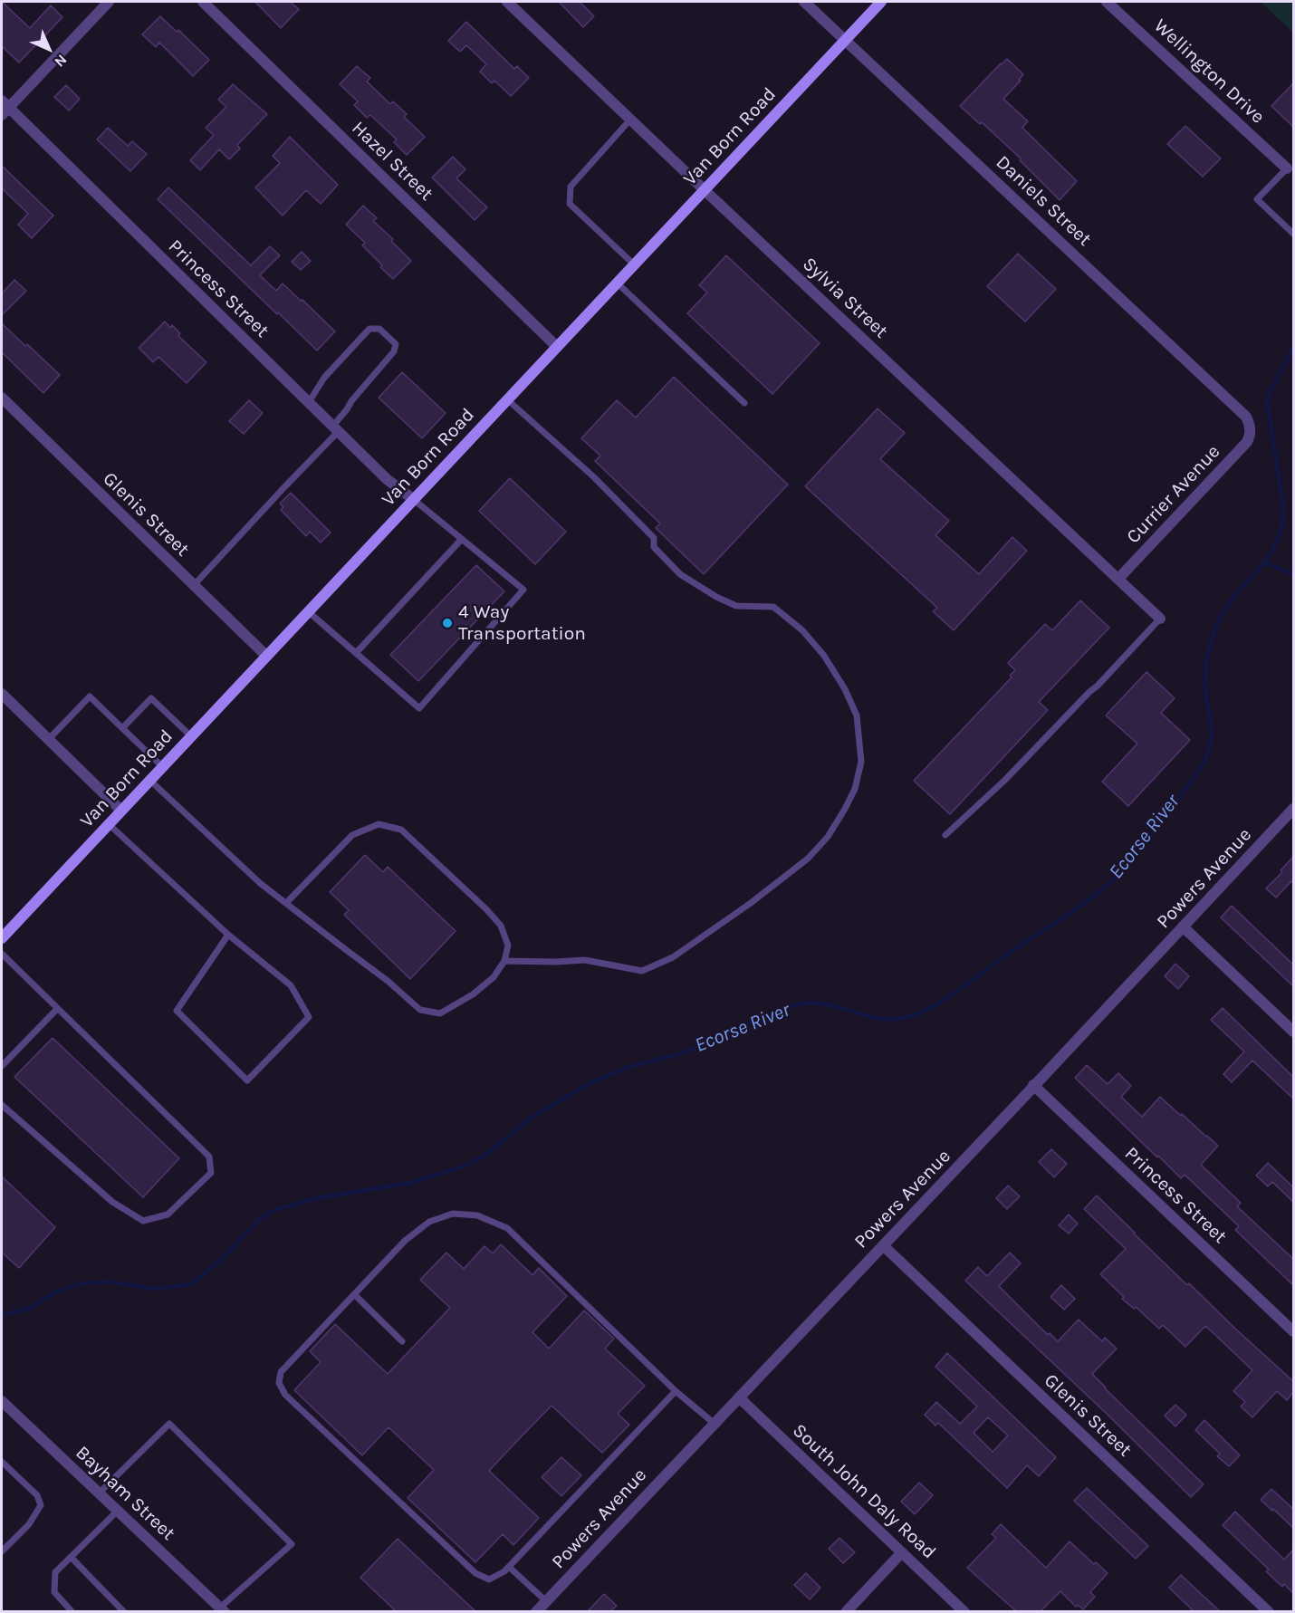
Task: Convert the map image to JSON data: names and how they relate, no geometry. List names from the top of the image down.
{
  "streets": {
    "main road": ["Van Born Road"],
    "street": [
      "Wellington Drive",
      "Hazel Street",
      "Daniels Street",
      "Princess Street",
      "Sylvia Street",
      "Currier Avenue",
      "Glenis Street",
      "Powers Avenue",
      "South John Daly Road",
      "Bayham Street"
    ]
  },
  "crossings": [
    ["Van Born Road", "Hazel Street"],
    ["Van Born Road", "Daniels Street"],
    ["Van Born Road", "Princess Street"],
    ["Van Born Road", "Sylvia Street"],
    ["Van Born Road", "Glenis Street"],
    ["Daniels Street", "Currier Avenue"],
    ["Princess Street", "Powers Avenue"],
    ["Sylvia Street", "Currier Avenue"],
    ["Glenis Street", "Powers Avenue"],
    ["Powers Avenue", "South John Daly Road"]
  ],
  "water": ["Ecorse River"],
  "places": ["4 Way Transportation"],
  "north": "bottom right"
}
